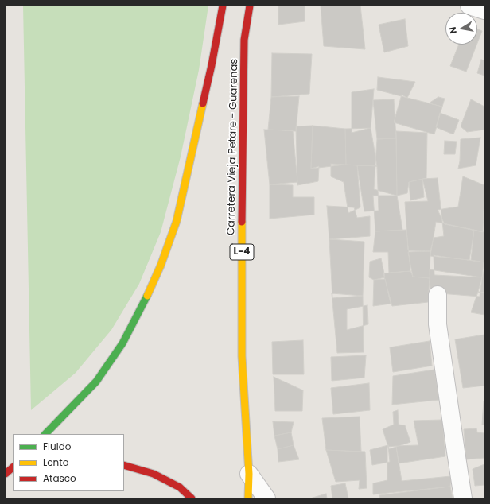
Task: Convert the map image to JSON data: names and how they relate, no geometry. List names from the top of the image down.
{
  "streets": {
    "main road": ["Carretera Vieja Petare - Guarenas", "L-4"]
  },
  "legend": ["Fluido", "Lento", "Atasco"],
  "north": "left"
}
